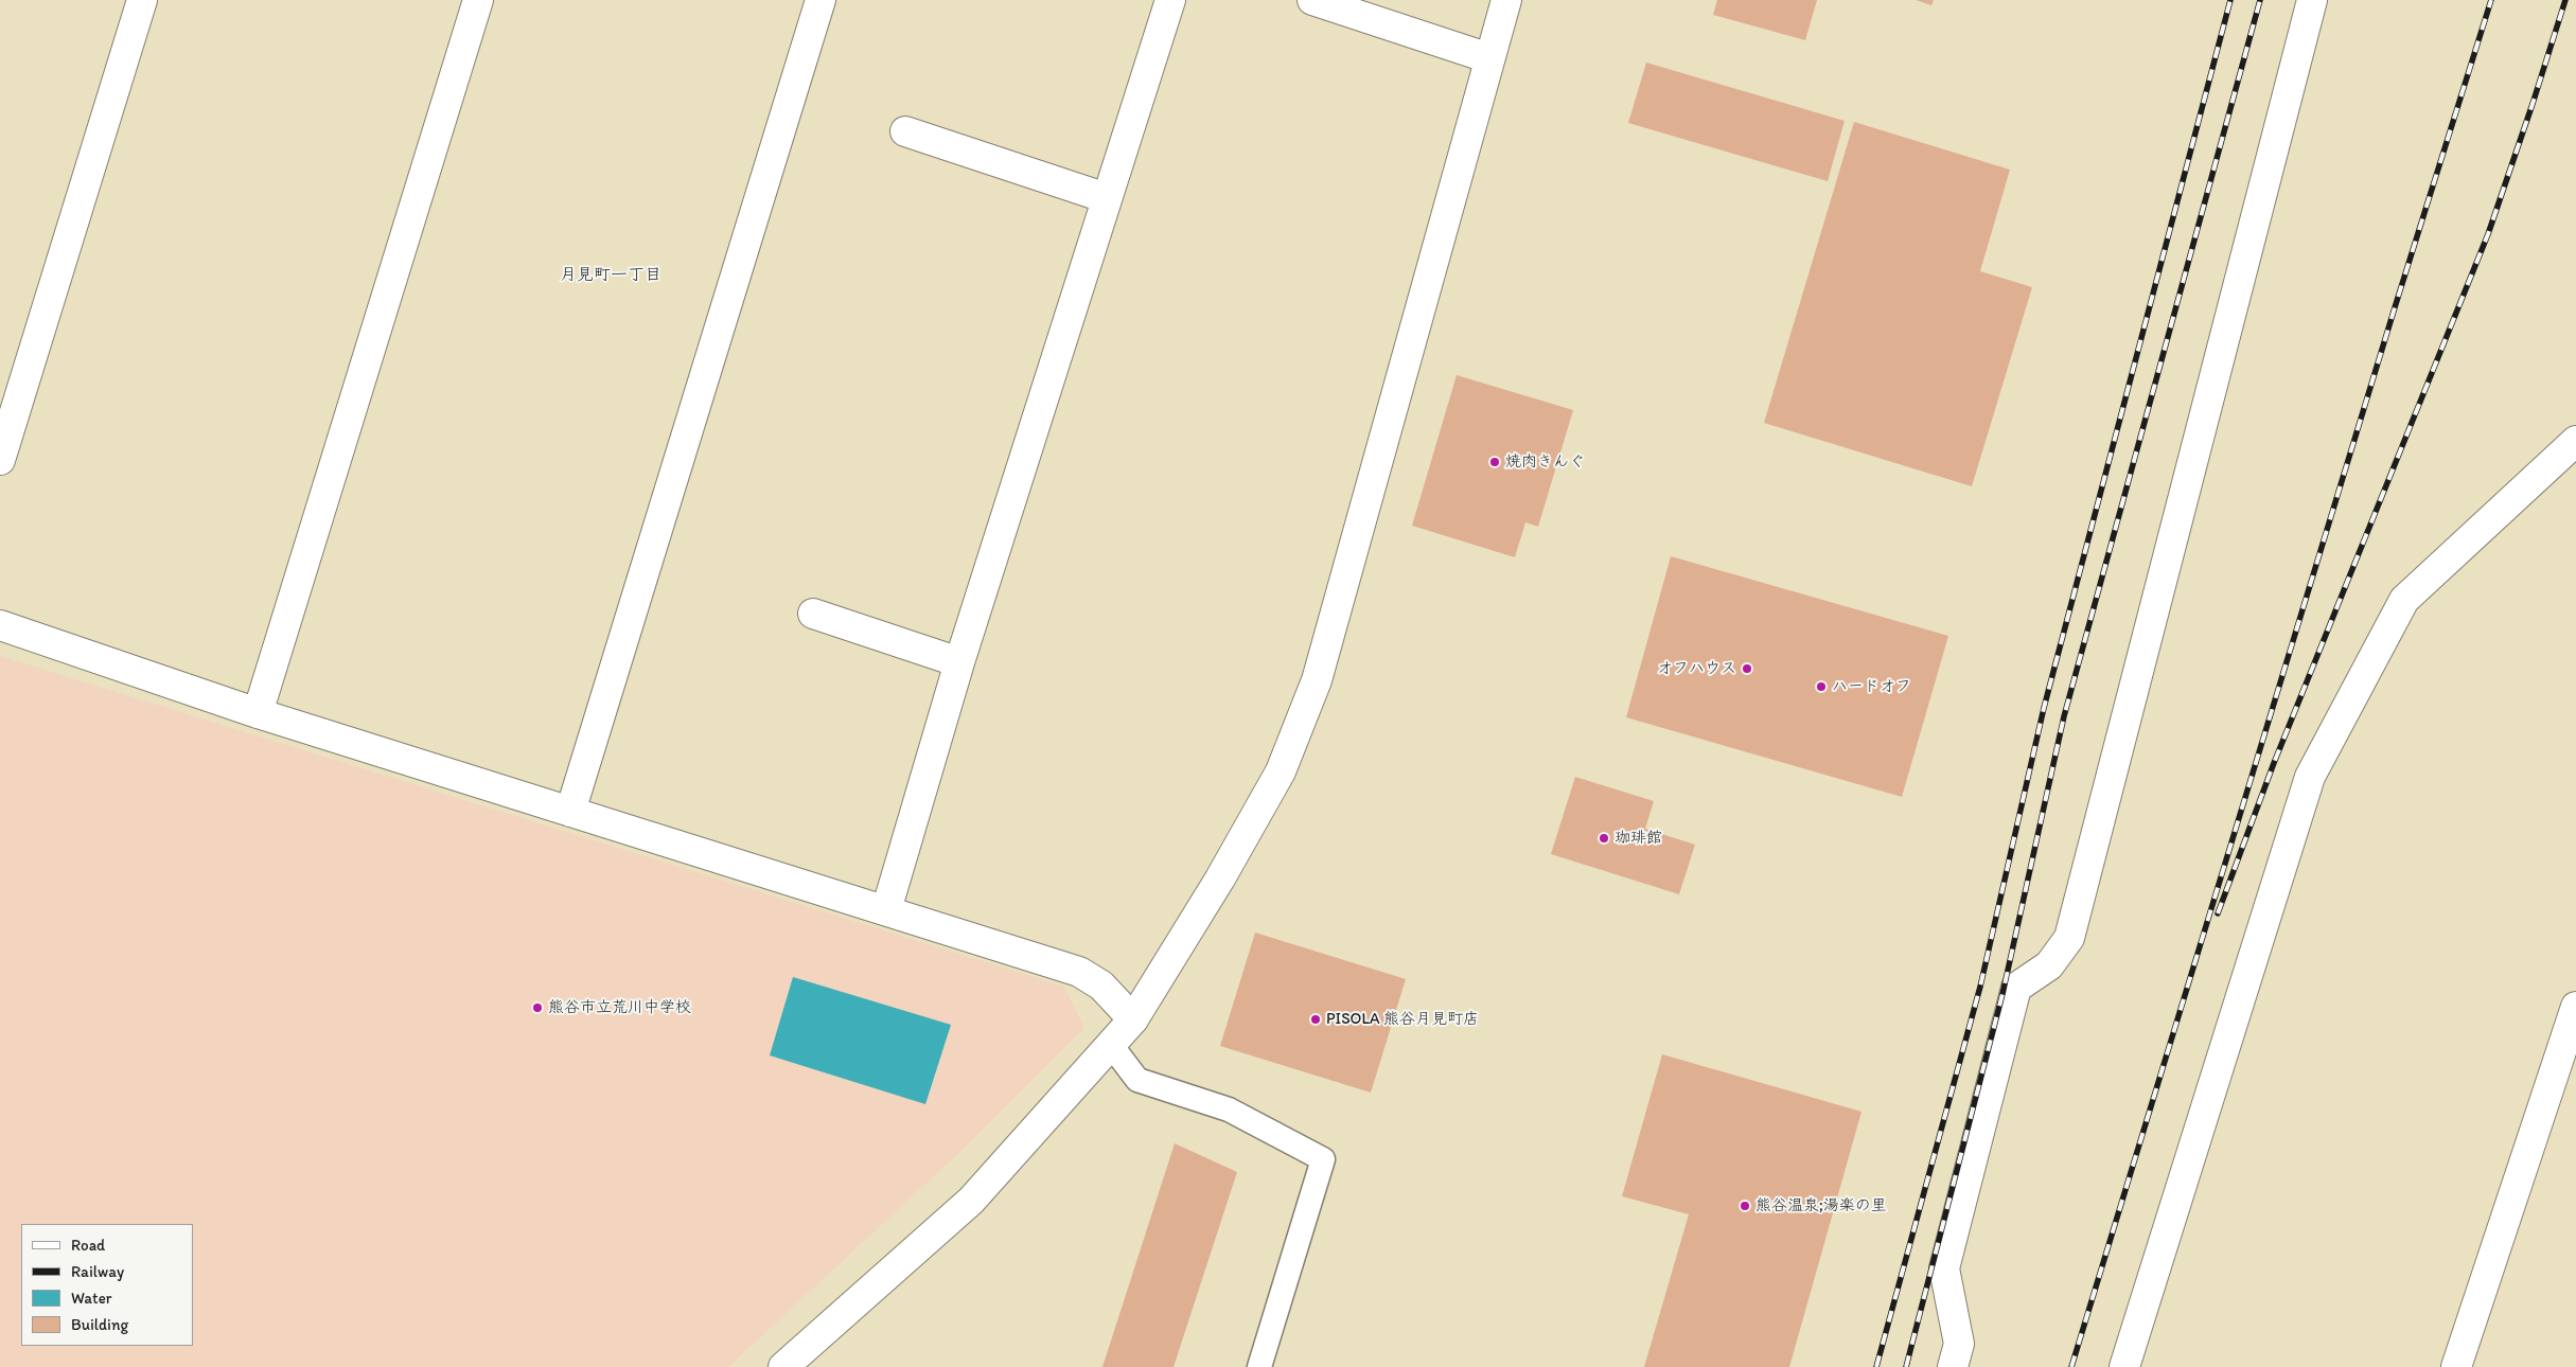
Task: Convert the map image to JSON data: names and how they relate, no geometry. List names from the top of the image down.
{
  "districts": ["月見町一丁目"],
  "places": [
    "焼肉きんぐ",
    "オフハウス",
    "ハードオフ",
    "珈琲館",
    "熊谷市立荒川中学校",
    "PISOLA 熊谷月見町店",
    "熊谷温泉;湯楽の里"
  ],
  "legend": [
    "Road",
    "Railway",
    "Water",
    "Building"
  ]
}
